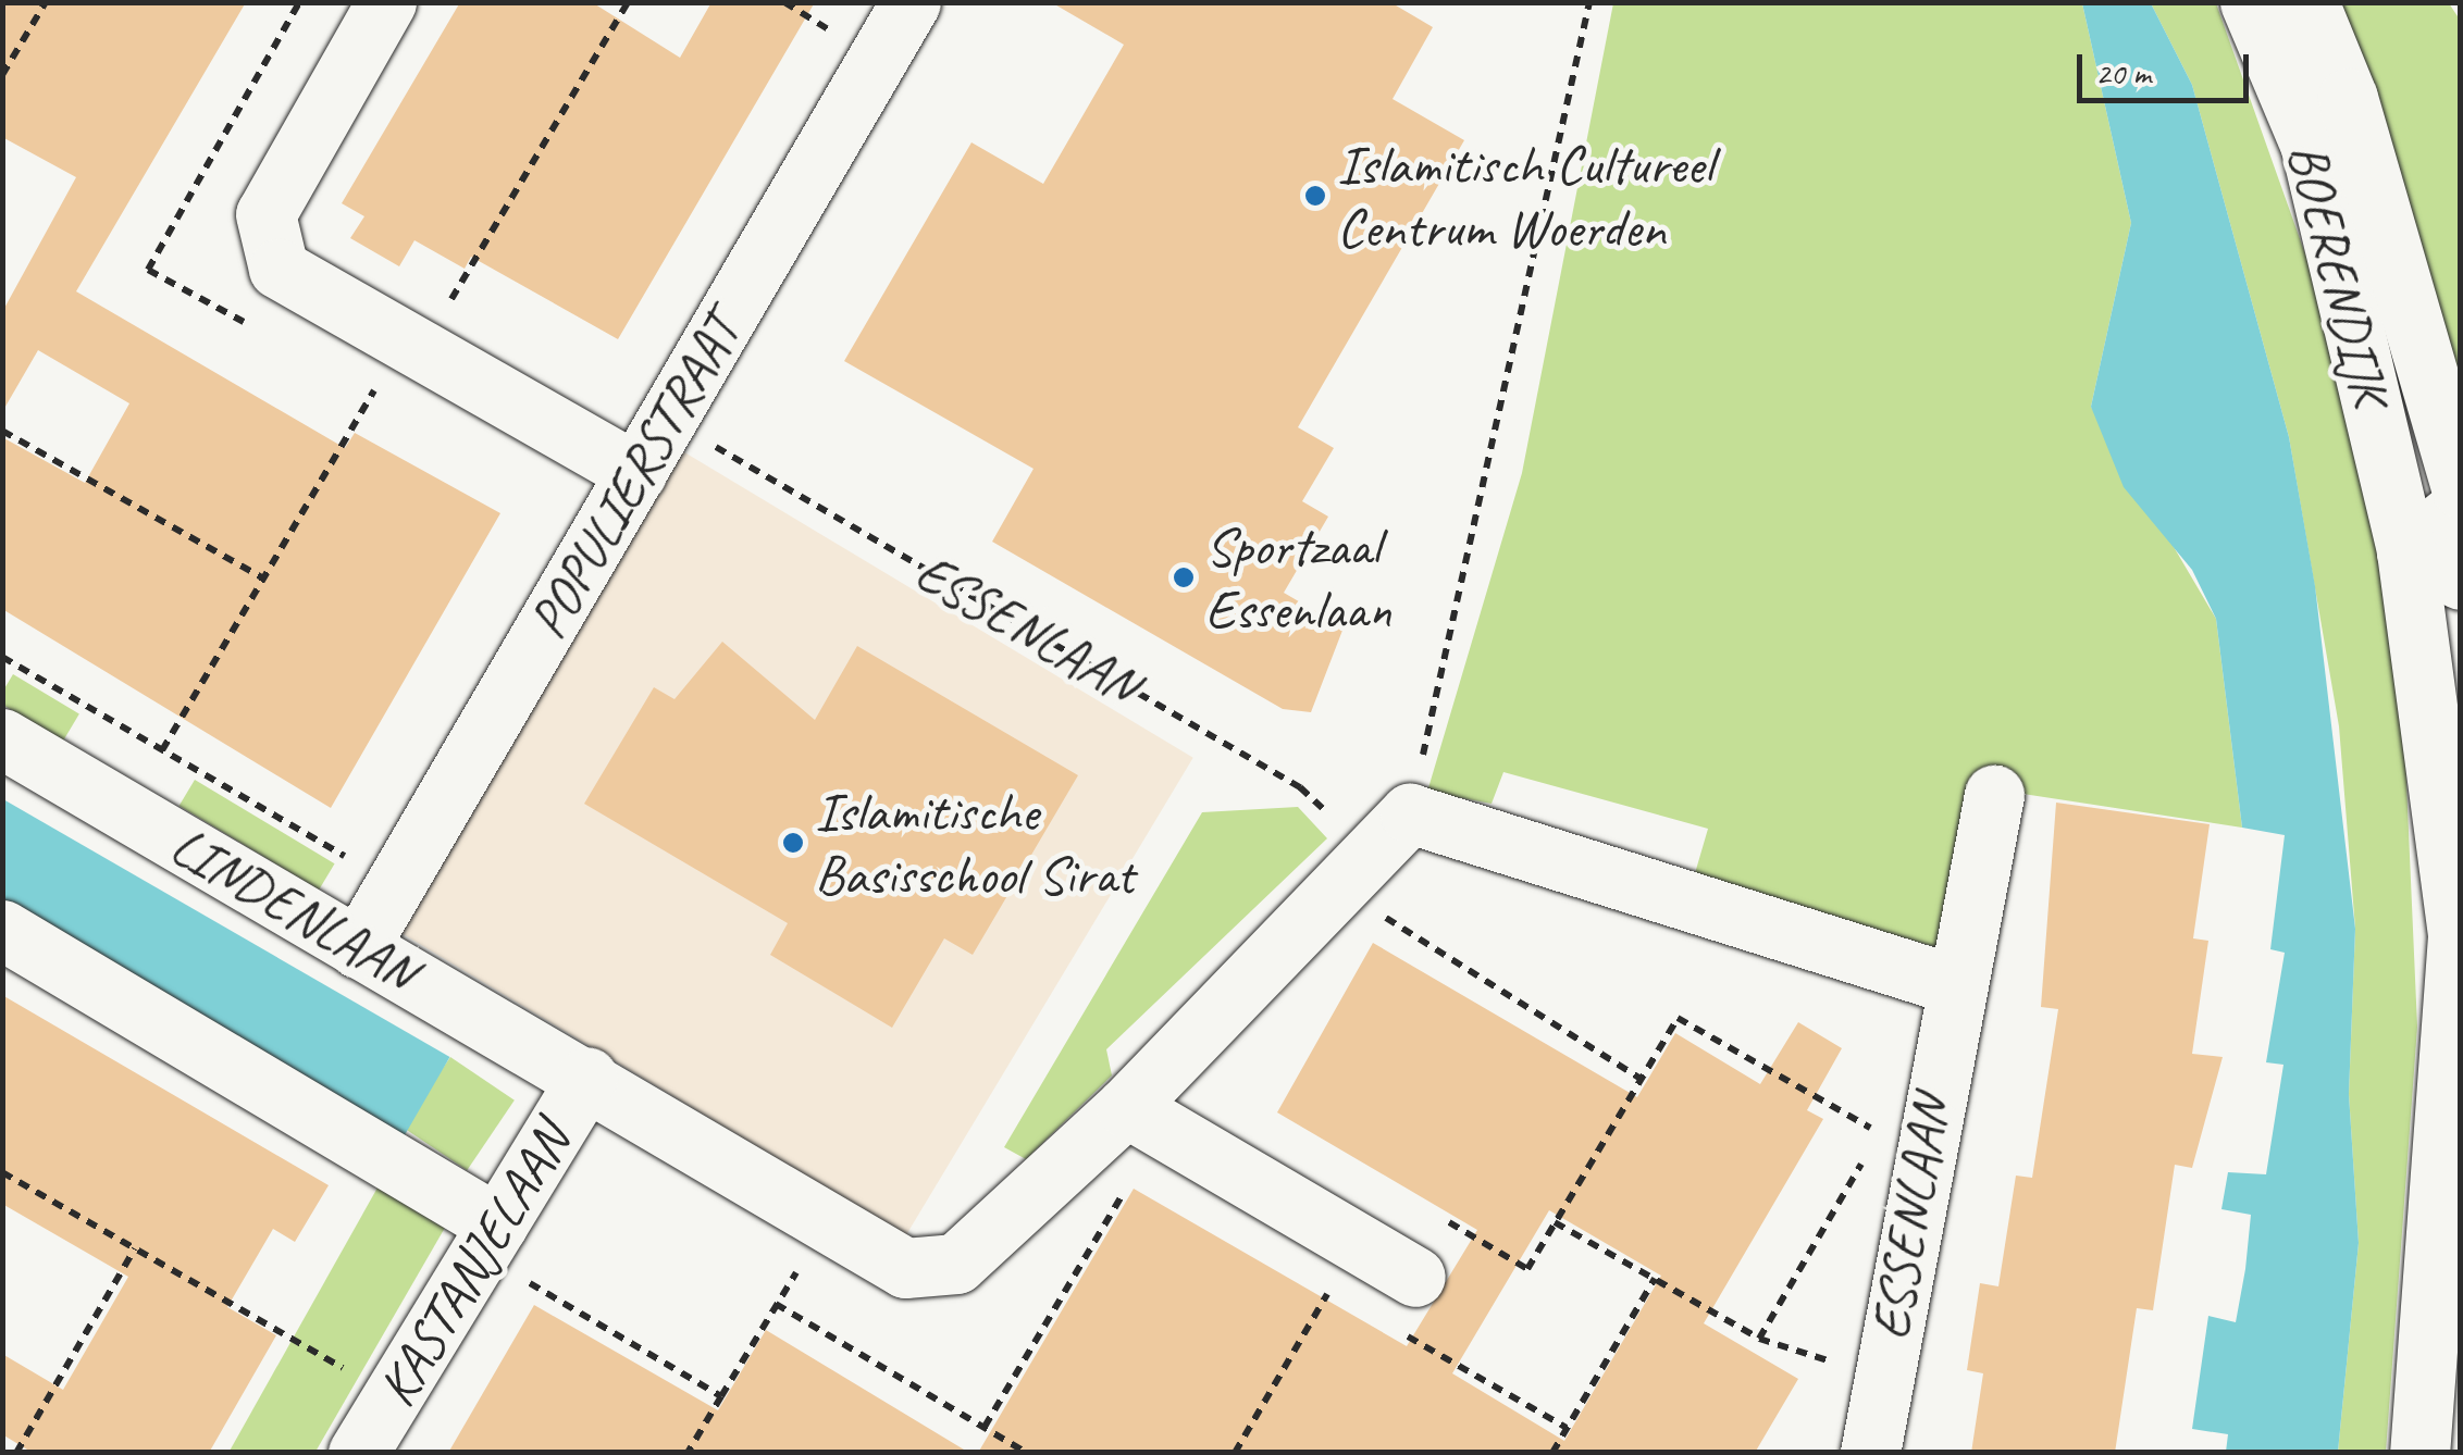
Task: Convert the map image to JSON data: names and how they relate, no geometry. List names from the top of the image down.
{
  "streets": {
    "street": [
      "BOERENDIJK",
      "POPULIERSTRAAT",
      "ESSENLAAN",
      "LINDENLAAN",
      "KASTANJELAAN"
    ]
  },
  "crossings": [
    ["POPULIERSTRAAT", "ESSENLAAN"],
    ["POPULIERSTRAAT", "LINDENLAAN"],
    ["LINDENLAAN", "KASTANJELAAN"]
  ],
  "places": ["Islamitisch Cultureel Centrum Woerden", "Sportzaal Essenlaan", "Islamitische Basisschool Sirat"],
  "scale_bar": "20 m"
}
